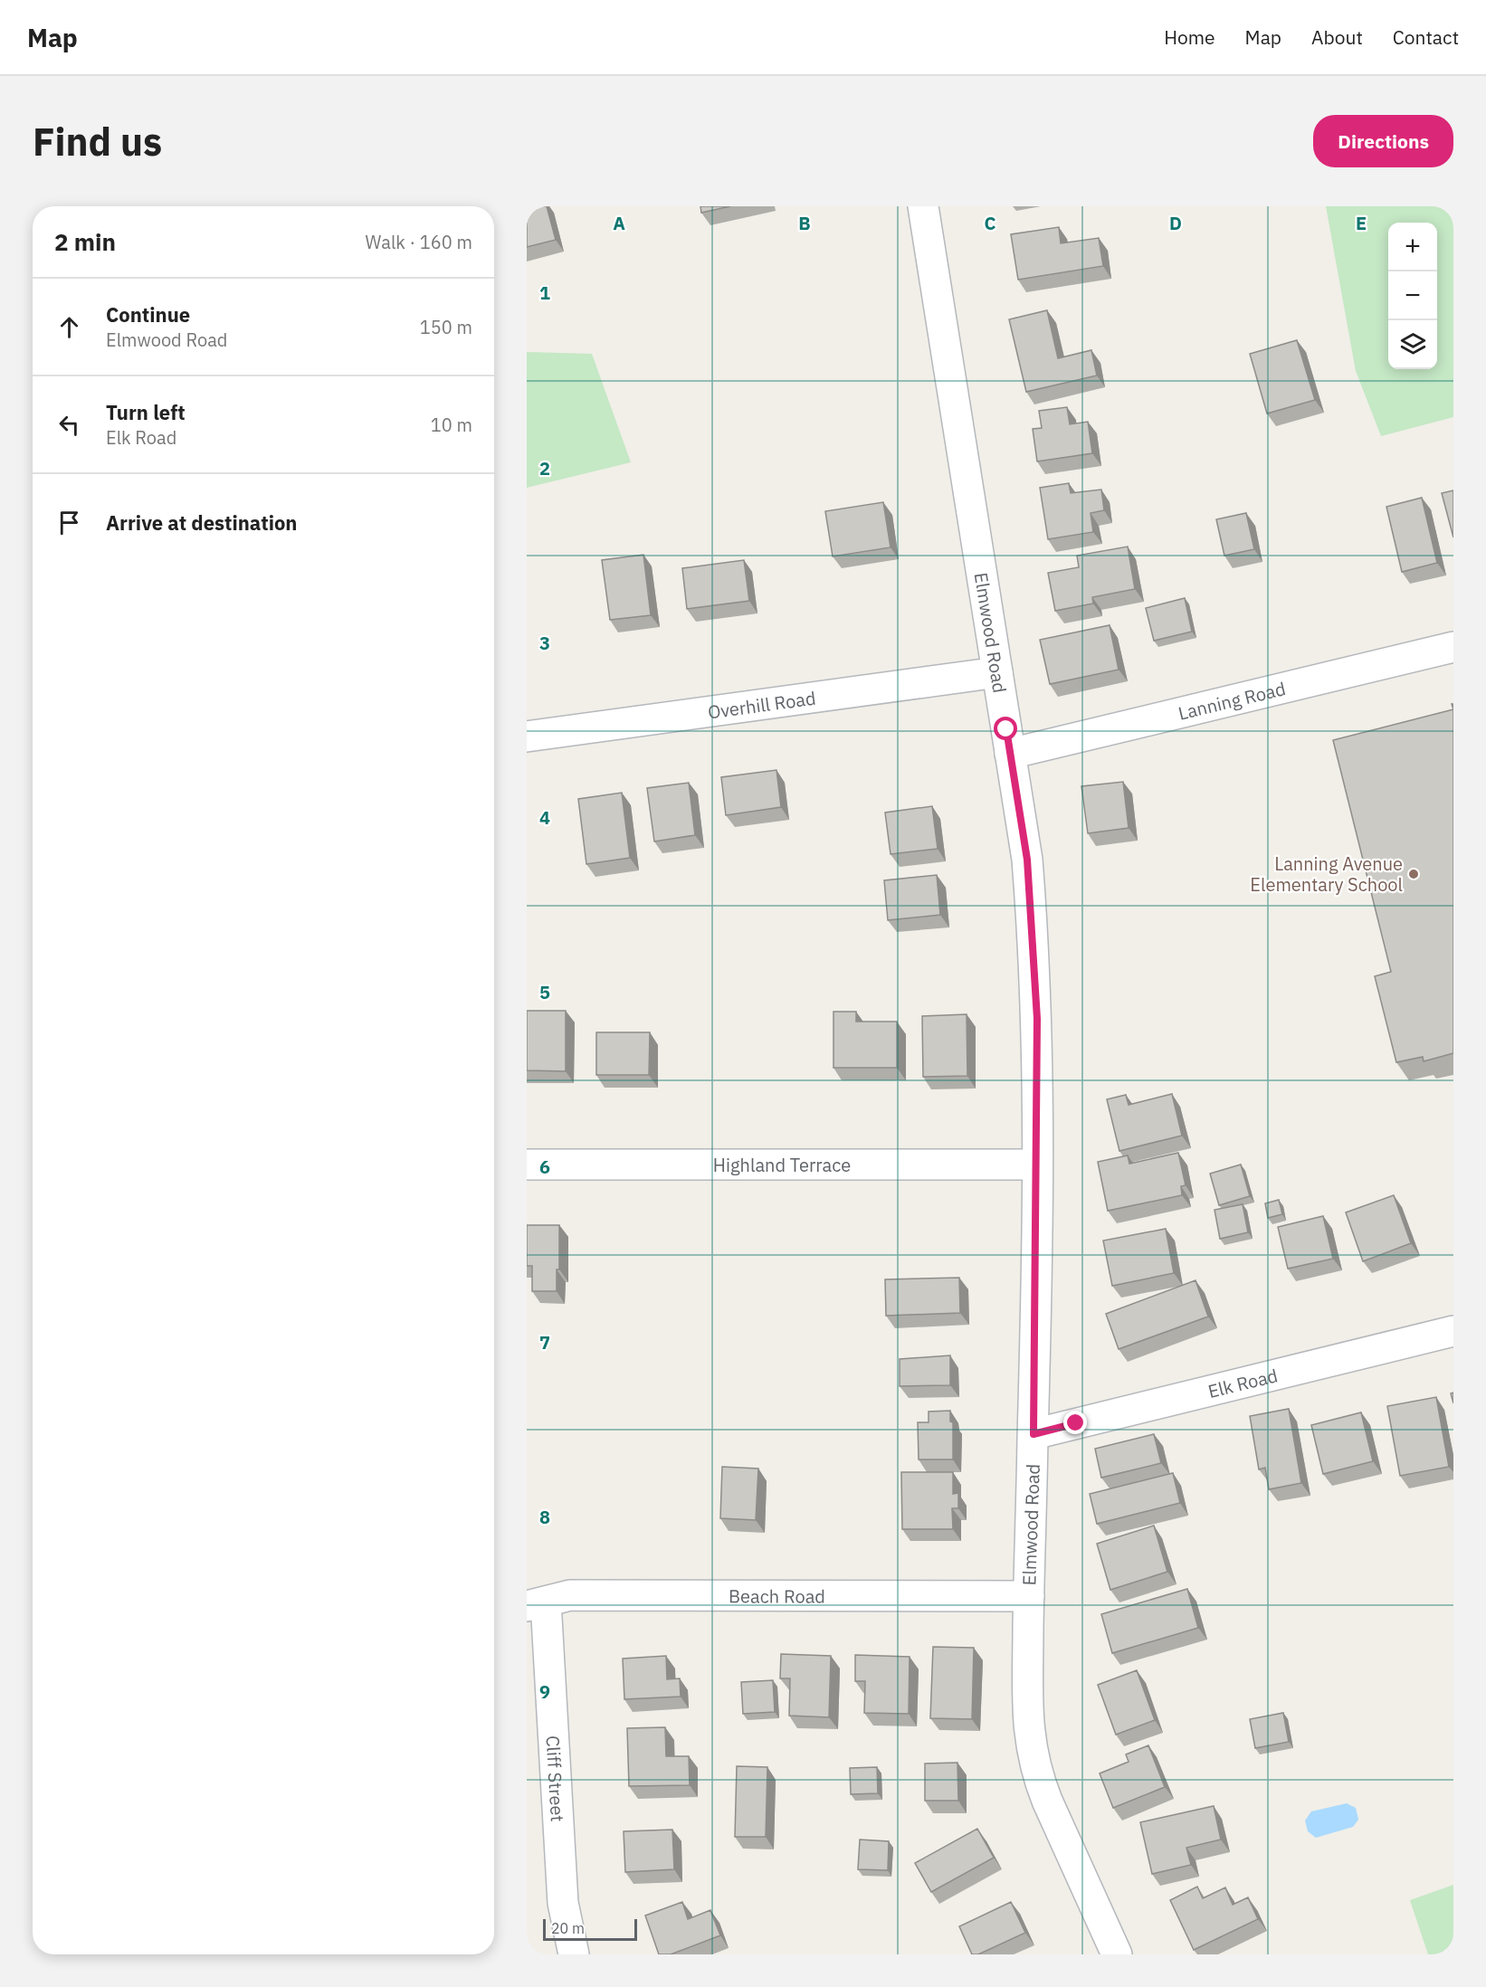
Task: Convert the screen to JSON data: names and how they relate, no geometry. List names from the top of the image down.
{
  "streets": {
    "street": [
      "Elmwood Road",
      "Lanning Road",
      "Overhill Road",
      "Highland Terrace",
      "Elk Road",
      "Beach Road",
      "Cliff Street"
    ]
  },
  "crossings": [
    ["Elmwood Road", "Lanning Road"],
    ["Elmwood Road", "Overhill Road"],
    ["Elmwood Road", "Highland Terrace"],
    ["Elmwood Road", "Elk Road"],
    ["Elmwood Road", "Beach Road"],
    ["Beach Road", "Cliff Street"]
  ],
  "places": ["Lanning Avenue Elementary School"],
  "scale_bar": "20 m",
  "page": {
    "header": "Map",
    "nav": [
      "Home",
      "Map",
      "About",
      "Contact"
    ],
    "buttons": "Directions",
    "title": "Find us",
    "heading": ["2 min", "Walk · 160 m"],
    "map_buttons": ["+", "−"],
    "list": [
      ["Continue", "Elmwood Road", "150 m"],
      ["Turn left", "Elk Road", "10 m"],
      "Arrive at destination"
    ],
    "scale": "20 m"
  },
  "grid": {
    "columns": [
      "A",
      "B",
      "C",
      "D",
      "E"
    ],
    "rows": [
      "1",
      "2",
      "3",
      "4",
      "5",
      "6",
      "7",
      "8",
      "9"
    ]
  }
}
